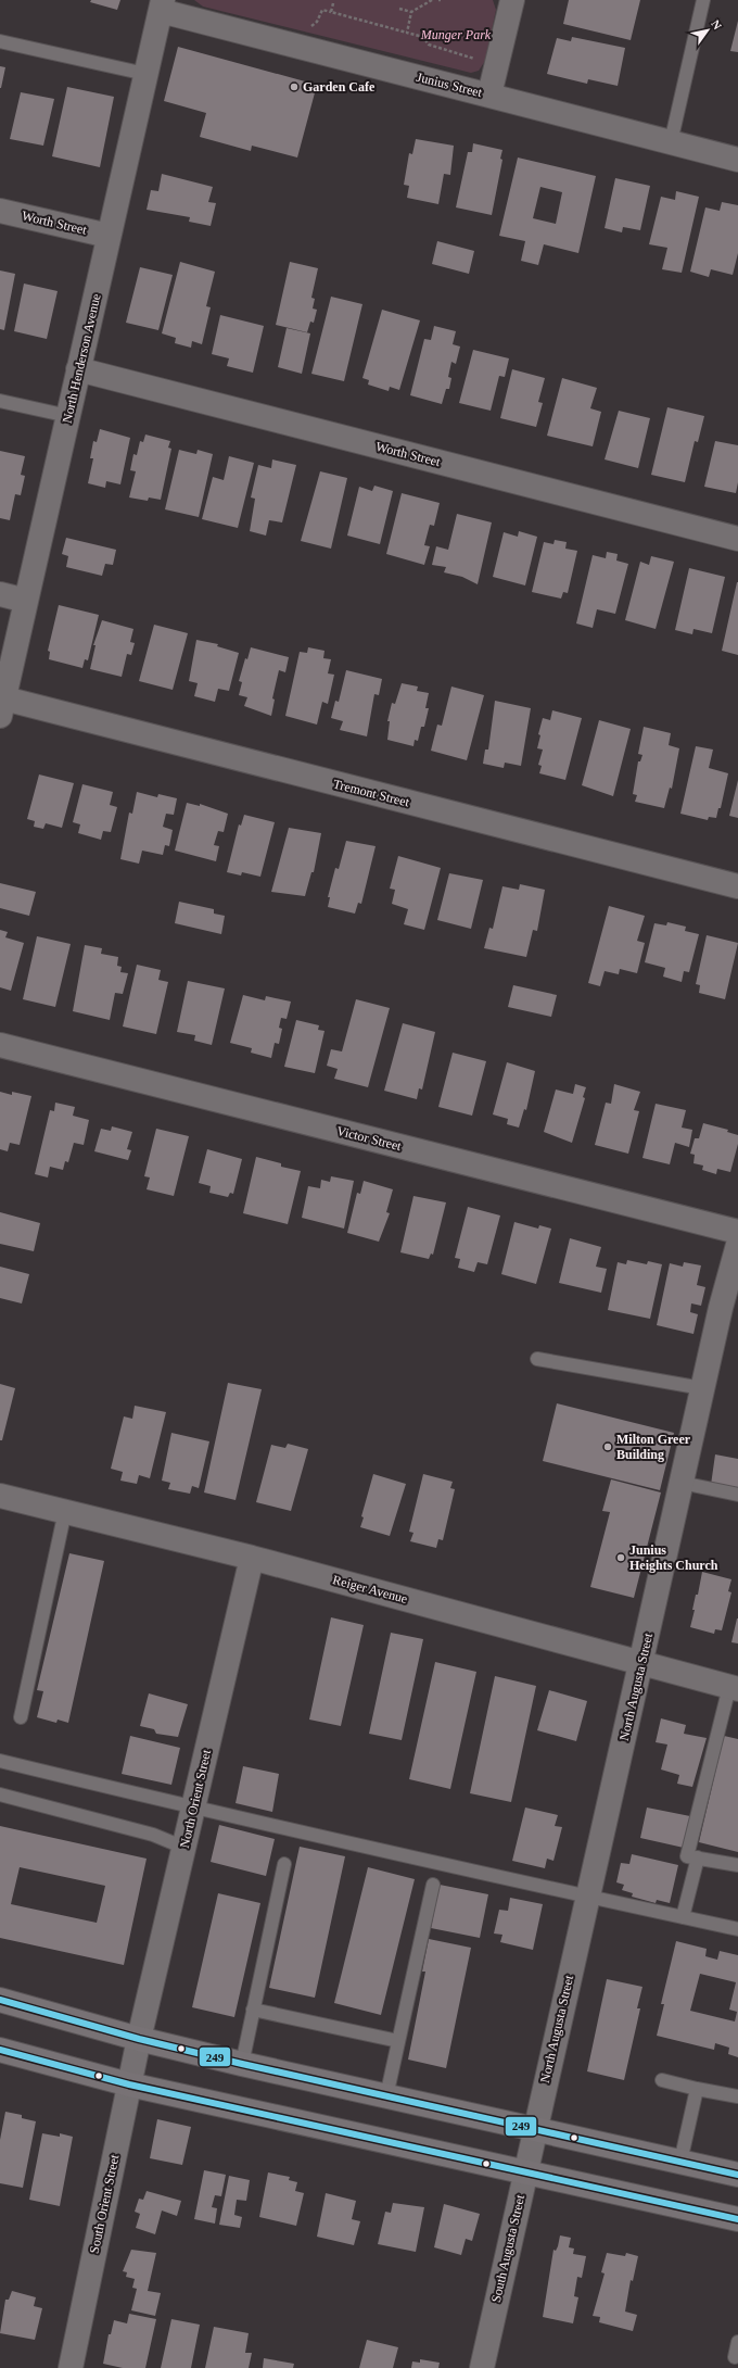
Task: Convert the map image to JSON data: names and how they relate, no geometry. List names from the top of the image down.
{
  "streets": {
    "street": [
      "Junius Street",
      "Worth Street",
      "North Henderson Avenue",
      "Tremont Street",
      "Victor Street",
      "Reiger Avenue",
      "North Augusta Street",
      "North Orient Street",
      "South Orient Street",
      "South Augusta Street"
    ]
  },
  "crossings": [
    ["Junius Street", "North Henderson Avenue"],
    ["Worth Street", "North Henderson Avenue"],
    ["North Henderson Avenue", "Tremont Street"],
    ["Reiger Avenue", "North Augusta Street"],
    ["Reiger Avenue", "North Orient Street"],
    ["North Augusta Street", "South Augusta Street"],
    ["North Orient Street", "South Orient Street"]
  ],
  "parks": ["Munger Park"],
  "places": ["Garden Cafe", "Milton Greer Building", "Junius Heights Church"],
  "lines": ["transit line 249"],
  "north": "top right"
}
